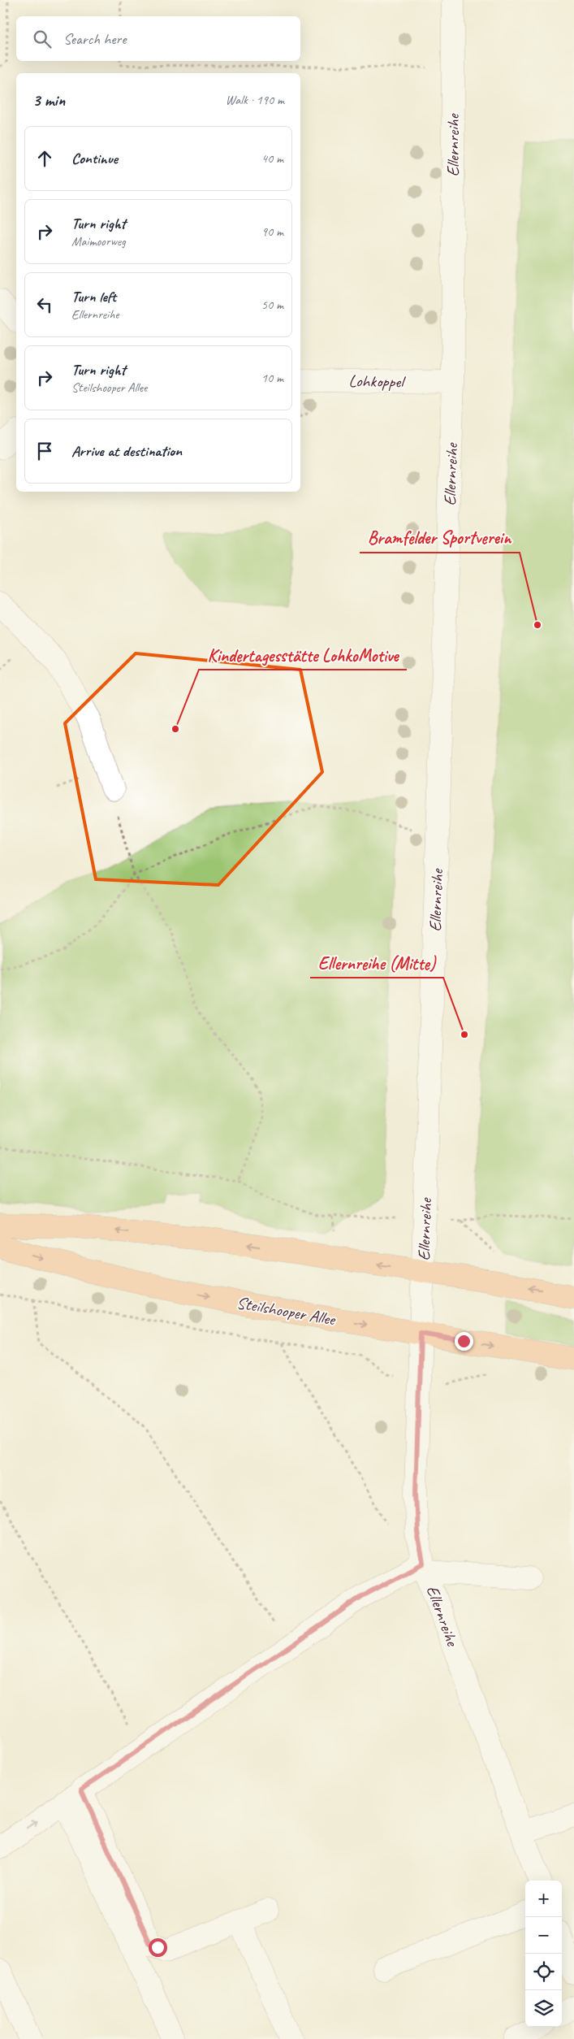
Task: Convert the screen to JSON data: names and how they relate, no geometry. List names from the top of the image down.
{
  "streets": {
    "main road": ["Steilshooper Allee"],
    "street": ["Ellernreihe", "Lohkoppel"]
  },
  "crossings": [
    ["Ellernreihe", "Lohkoppel"],
    ["Ellernreihe", "Steilshooper Allee"]
  ],
  "places": ["Bramfelder Sportverein", "Kindertagesstätte LohkoMotive", "Ellernreihe (Mitte)"],
  "page": {
    "search": "Search here",
    "heading": ["3 min", "Walk · 190 m"],
    "list": [
      ["Continue", "40 m"],
      ["Turn right", "Maimoorweg", "90 m"],
      ["Turn left", "Ellernreihe", "50 m"],
      ["Turn right", "Steilshooper Allee", "10 m"],
      "Arrive at destination"
    ],
    "map_buttons": ["+", "−"]
  }
}
